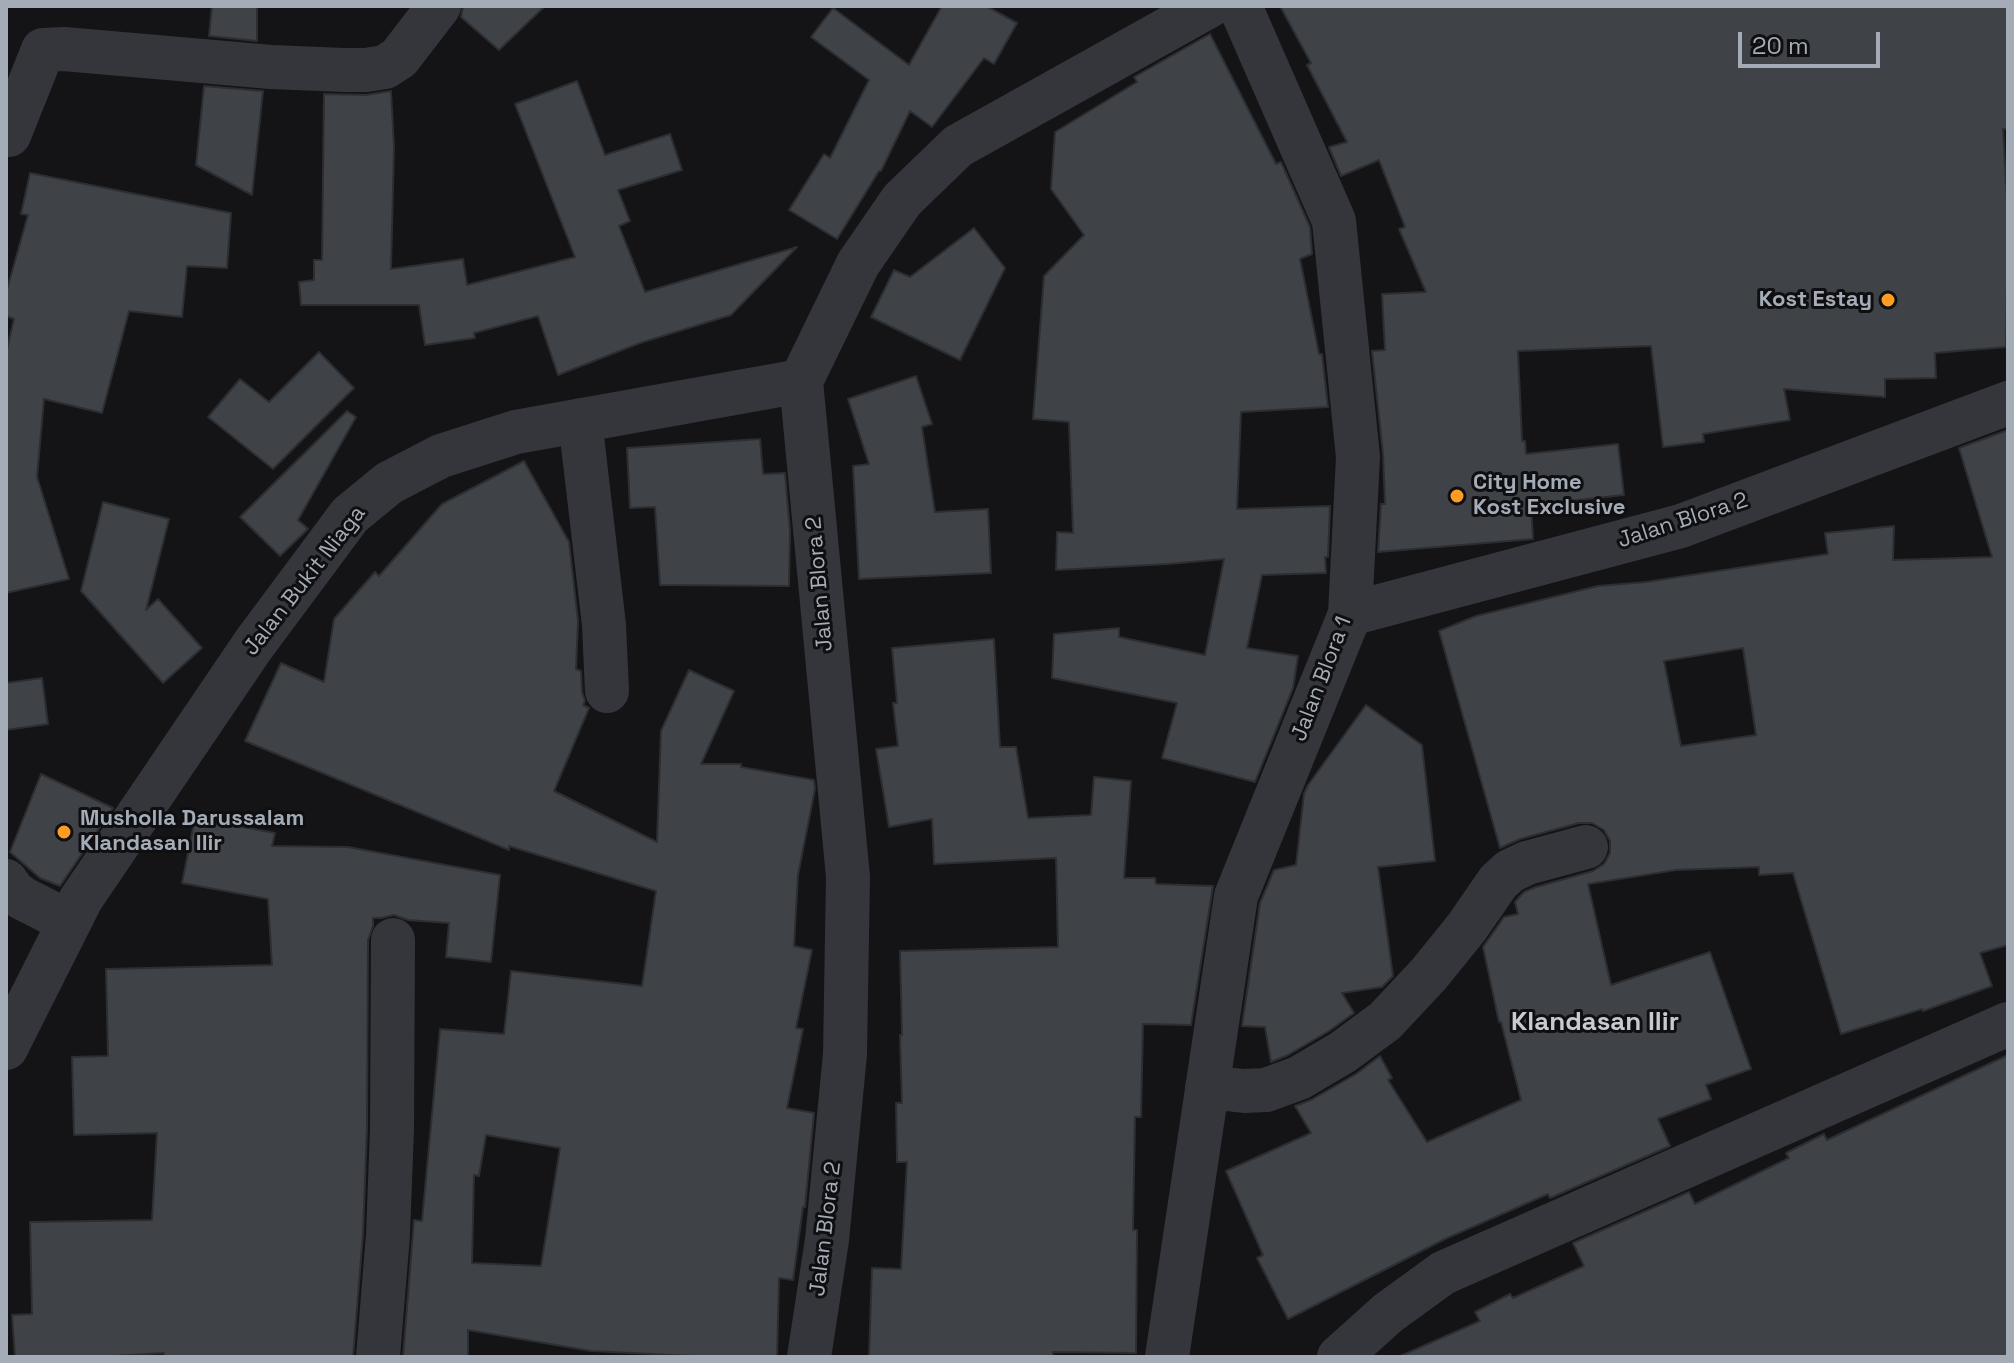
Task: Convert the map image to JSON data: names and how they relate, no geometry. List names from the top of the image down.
{
  "streets": {
    "street": ["Jalan Blora 2", "Jalan Bukit Niaga", "Jalan Blora 1"]
  },
  "crossings": [
    ["Jalan Blora 2", "Jalan Bukit Niaga"],
    ["Jalan Blora 2", "Jalan Blora 1"]
  ],
  "districts": ["Klandasan Ilir"],
  "places": ["Kost Estay", "City Home Kost Exclusive", "Musholla Darussalam Klandasan Ilir"],
  "scale_bar": "20 m"
}
